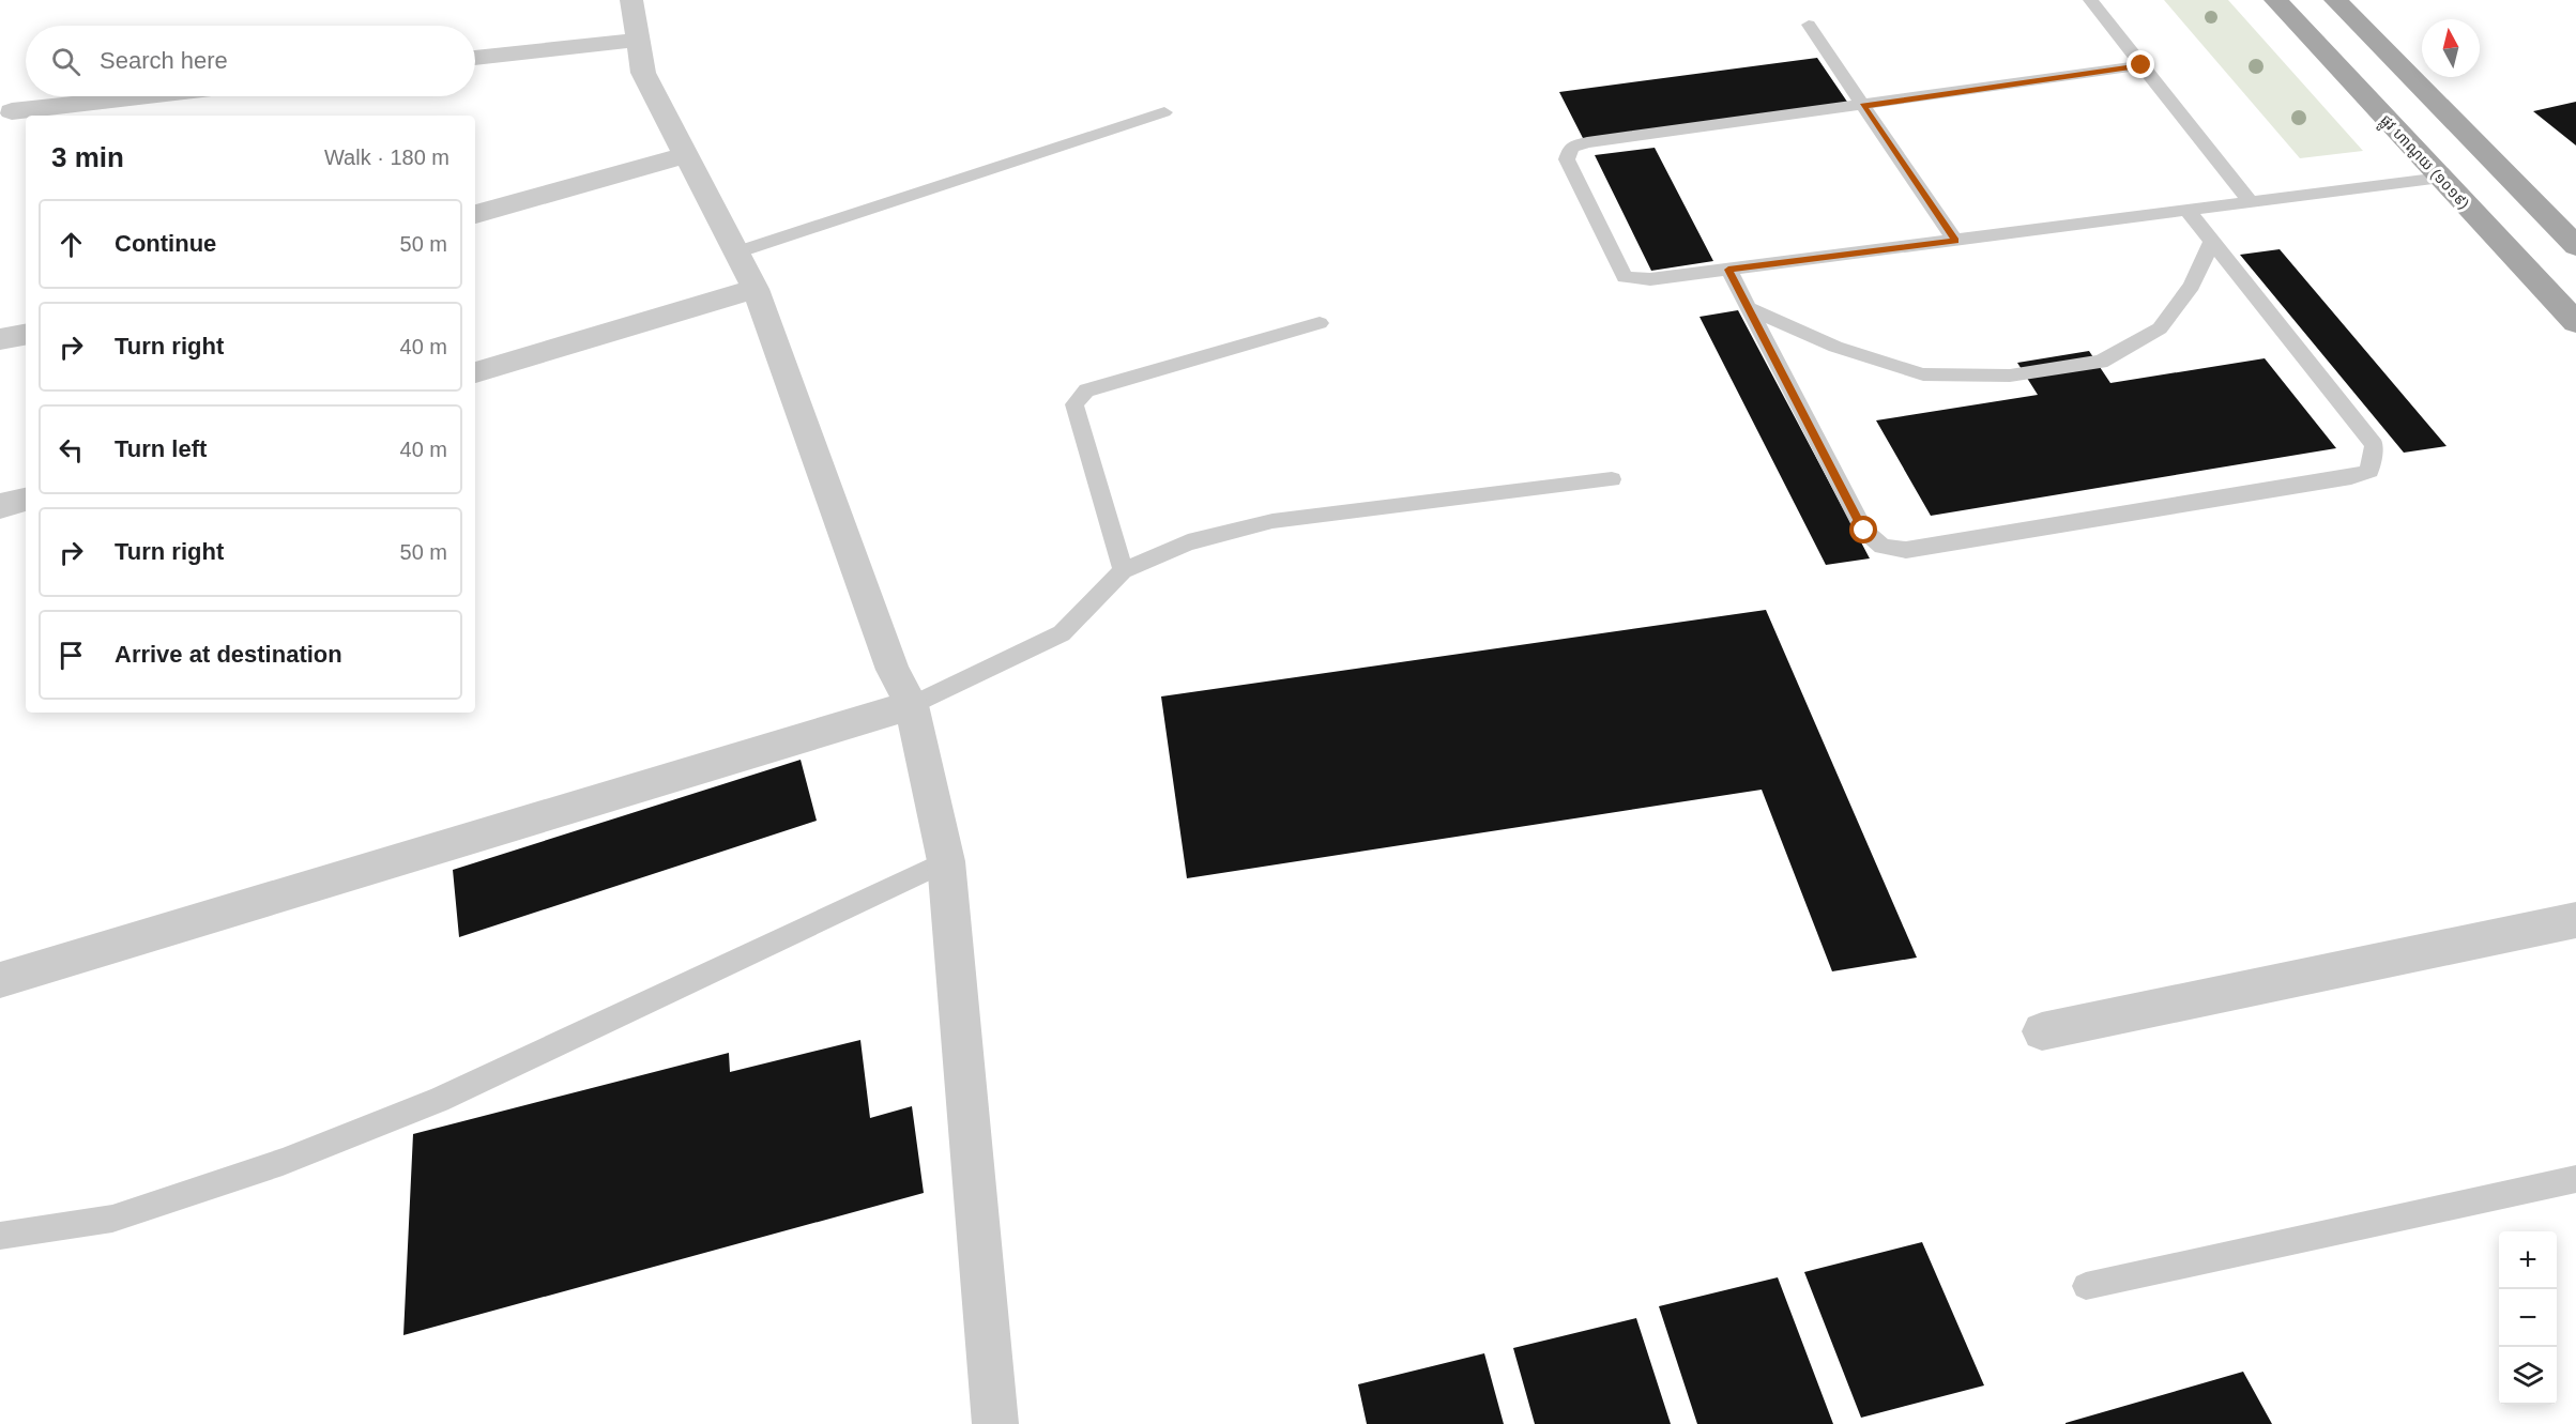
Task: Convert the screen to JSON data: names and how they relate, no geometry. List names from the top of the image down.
{
  "streets": {
    "main road": ["ផ្លូវ ហាណូយ (១០១៩)"]
  },
  "north": "top",
  "page": {
    "search": "Search here",
    "heading": ["3 min", "Walk · 180 m"],
    "list": [
      ["Continue", "50 m"],
      ["Turn right", "40 m"],
      ["Turn left", "40 m"],
      ["Turn right", "50 m"],
      "Arrive at destination"
    ],
    "map_buttons": ["+", "−"]
  }
}
